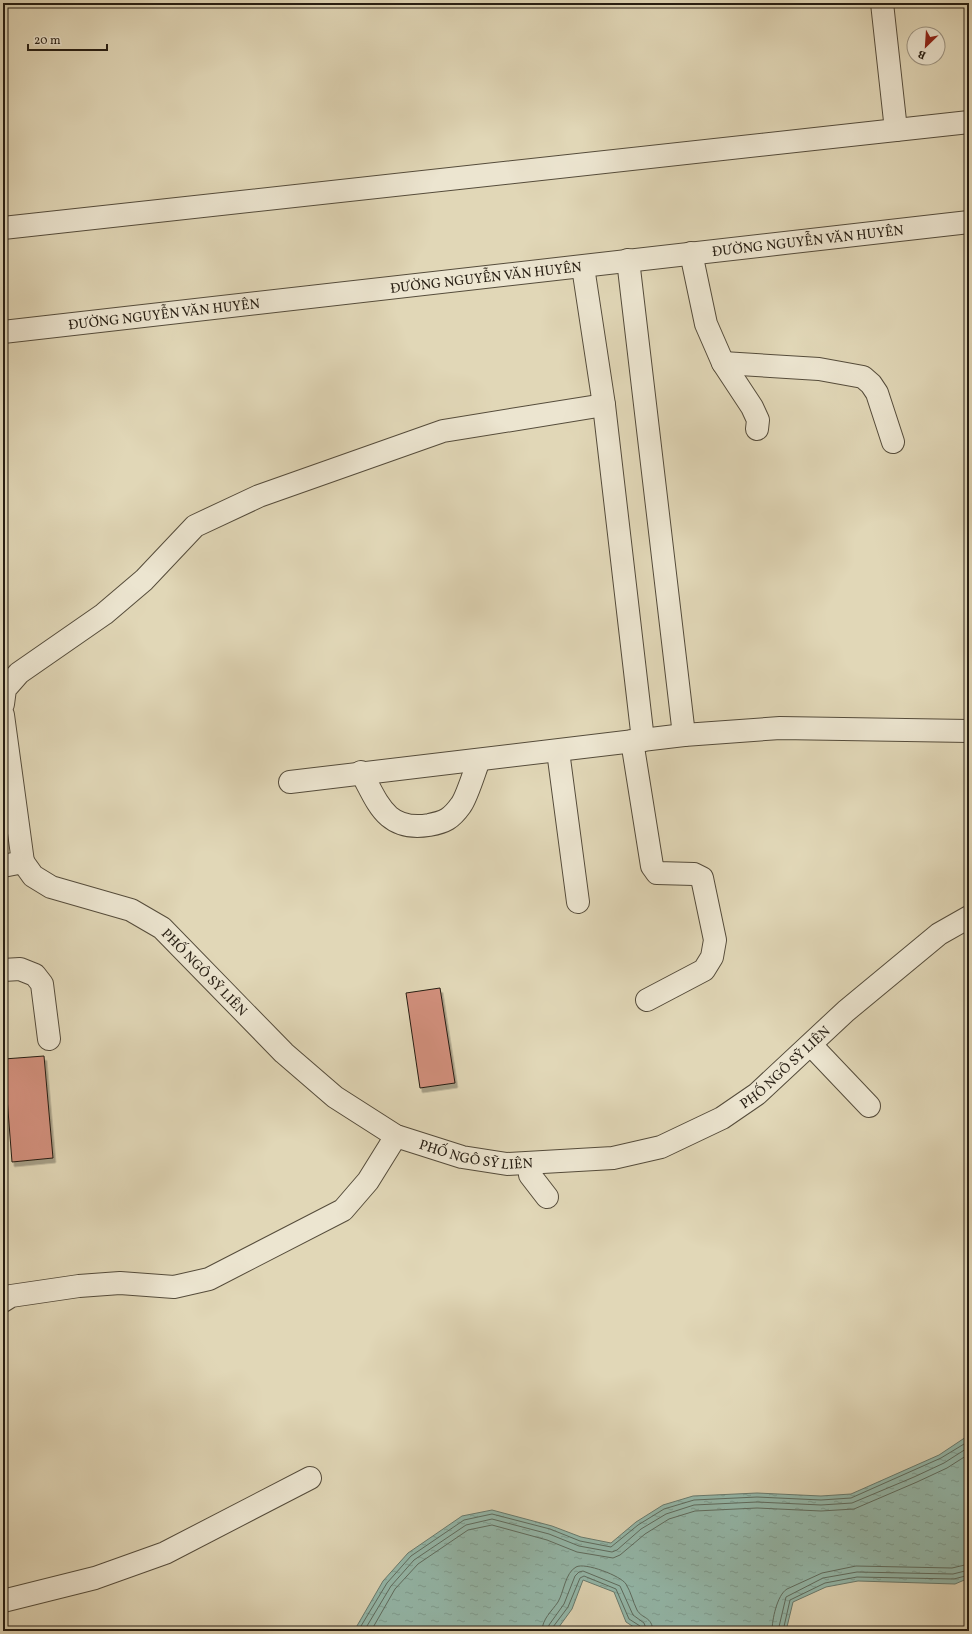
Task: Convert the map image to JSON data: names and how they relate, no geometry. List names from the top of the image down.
{
  "streets": {
    "street": ["ĐƯỜNG NGUYỄN VĂN HUYÊN", "PHỐ NGÔ SỸ LIÊN"]
  },
  "scale_bar": "20 m",
  "north": "bottom left"
}
